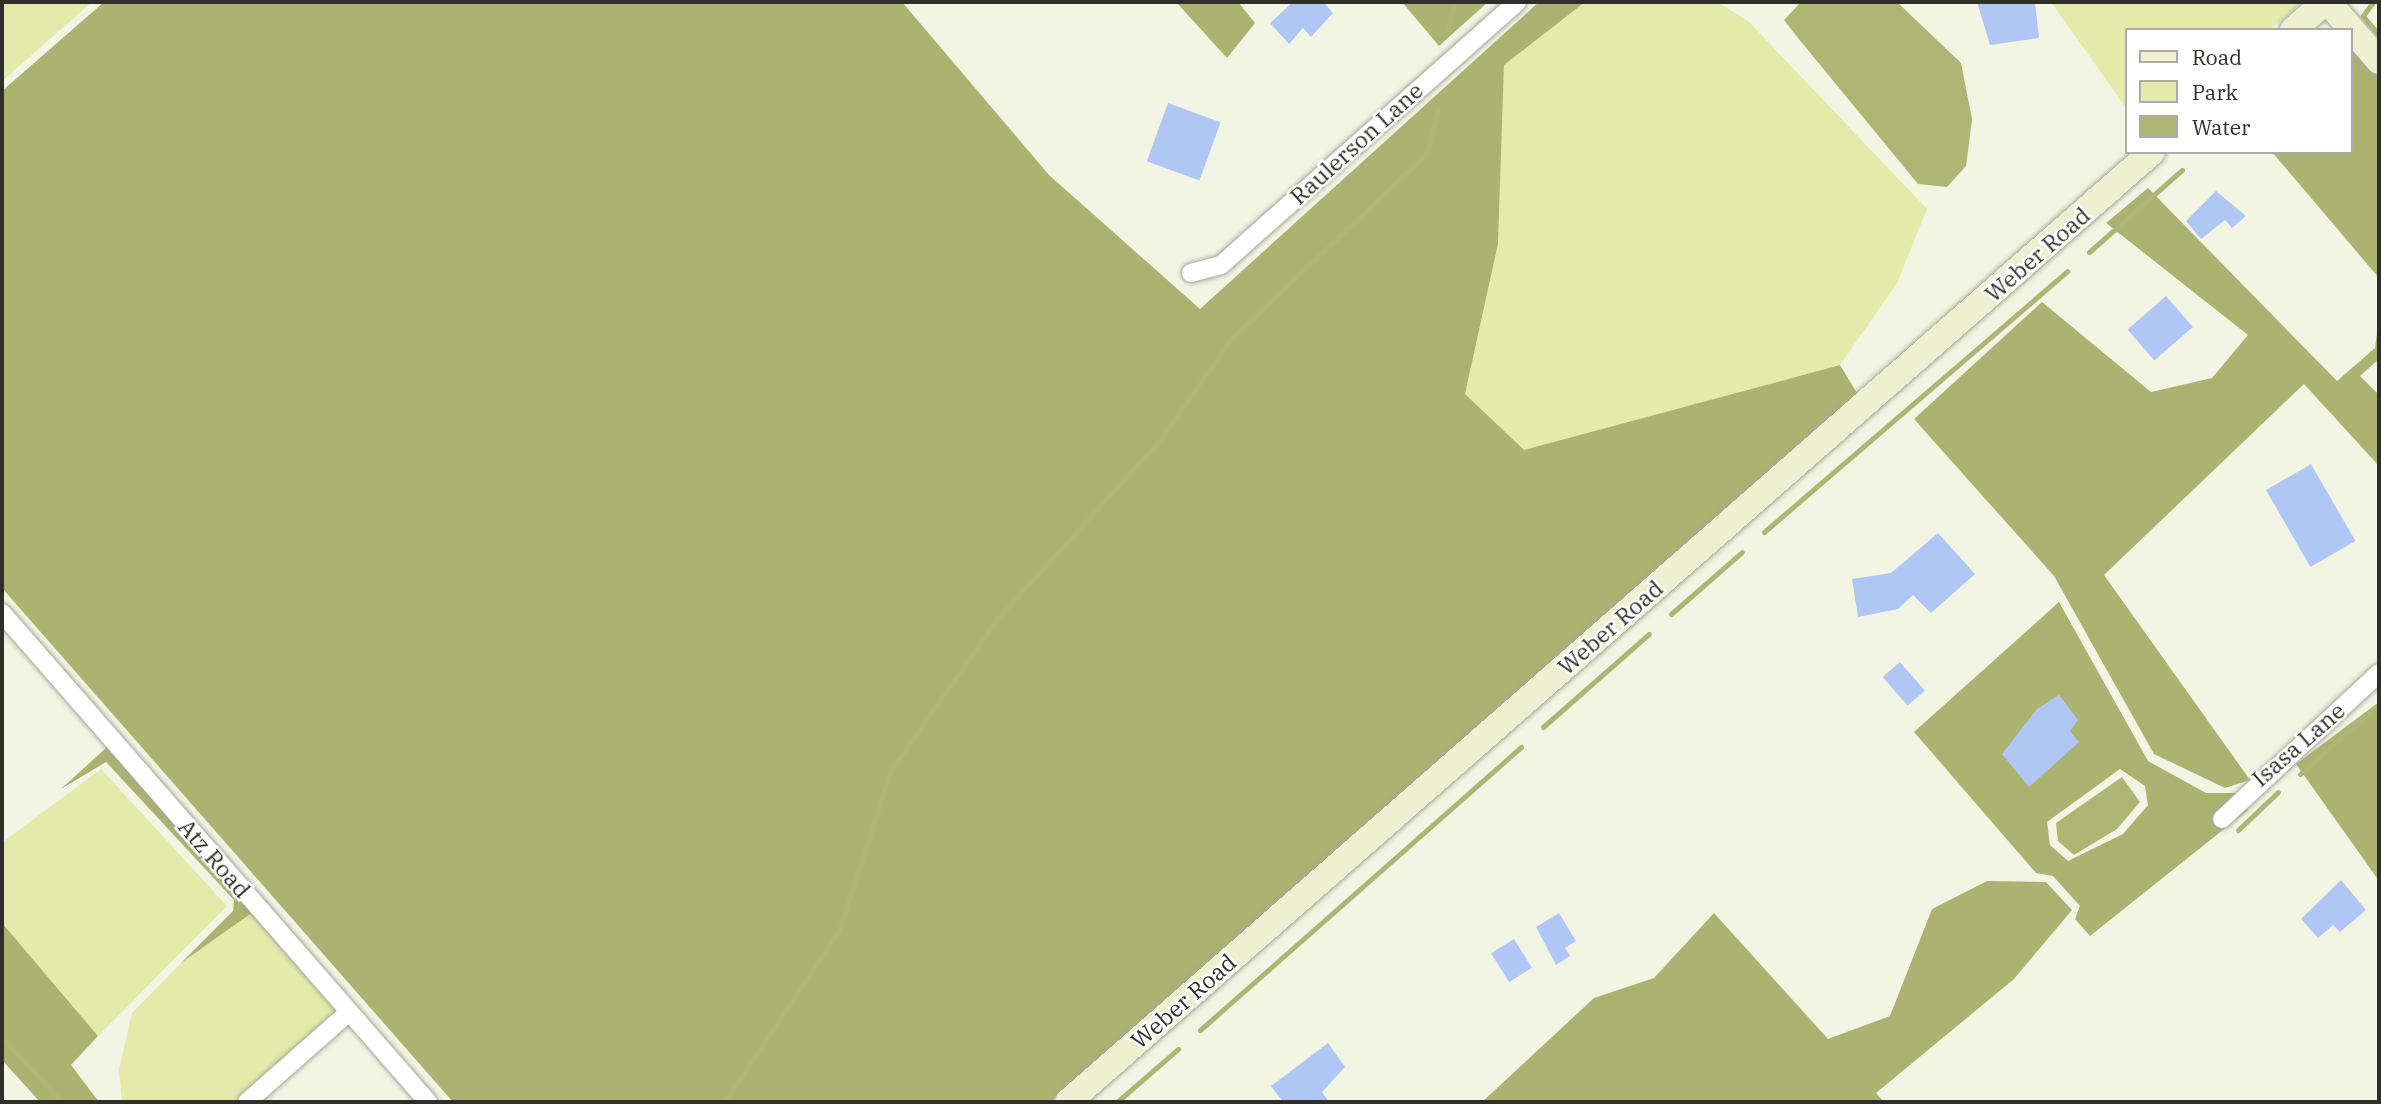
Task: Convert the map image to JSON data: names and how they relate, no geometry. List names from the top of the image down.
{
  "streets": {
    "street": [
      "Raulerson Lane",
      "Weber Road",
      "Isasa Lane",
      "Atz Road"
    ]
  },
  "legend": ["Road", "Park", "Water"]
}
